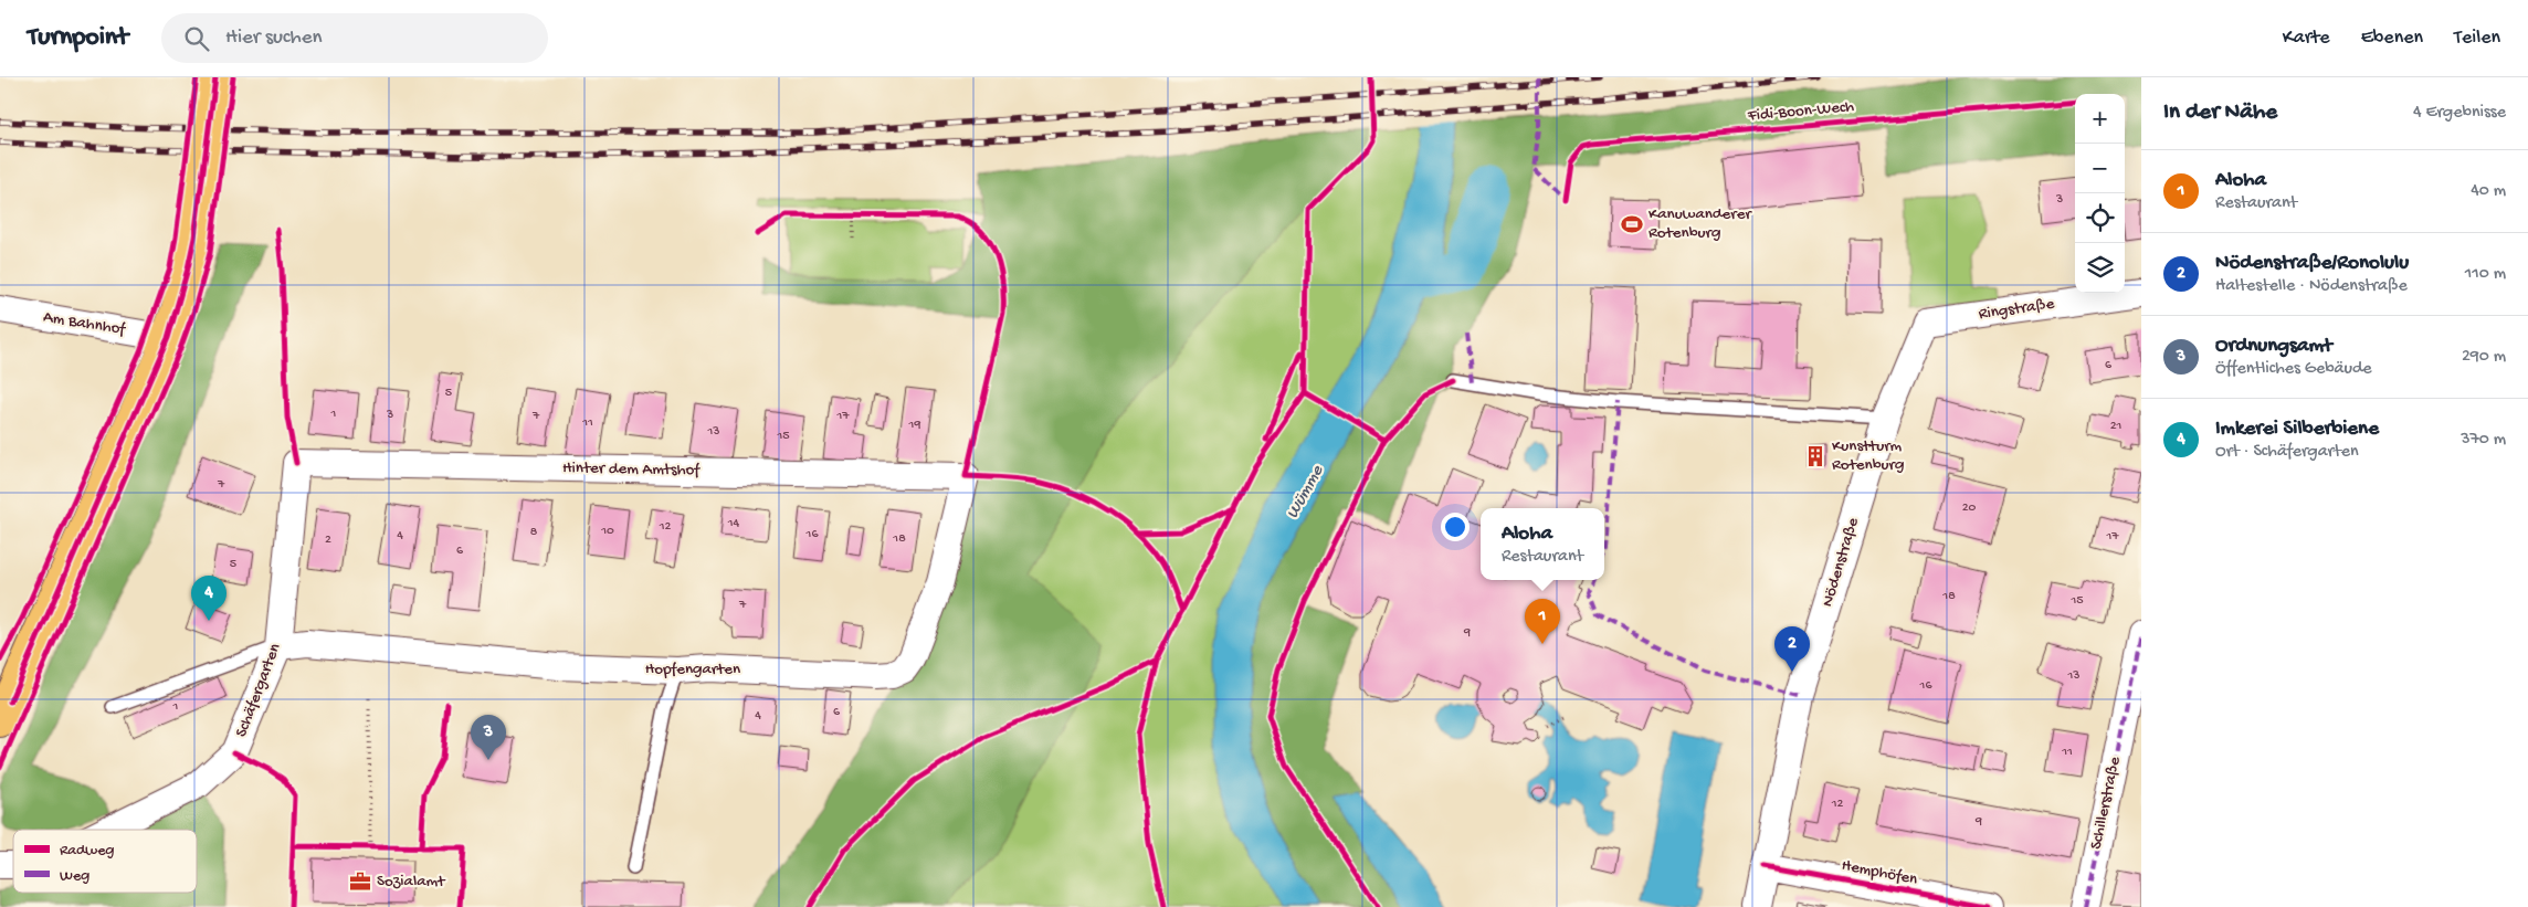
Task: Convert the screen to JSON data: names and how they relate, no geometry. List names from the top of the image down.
{
  "streets": {
    "street": [
      "Ringstraße",
      "Am Bahnhof",
      "Hinter dem Amtshof",
      "Nödenstraße",
      "Hopfengarten",
      "Schäfergarten",
      "Schillerstraße",
      "Hemphöfen"
    ],
    "cycle path": ["Fidi-Boon-Wech"]
  },
  "crossings": [
    ["Ringstraße", "Nödenstraße"],
    ["Hinter dem Amtshof", "Hopfengarten"],
    ["Hinter dem Amtshof", "Schäfergarten"],
    ["Nödenstraße", "Hemphöfen"],
    ["Hopfengarten", "Schäfergarten"]
  ],
  "water": ["Wümme"],
  "places": {
    "sports": ["Kanuwanderer Rotenburg"],
    "building": ["Kunstturm Rotenburg"],
    "office": ["Sozialamt"]
  },
  "house_numbers": [
    "3",
    "6",
    "5",
    "1",
    "3",
    "7",
    "17",
    "11",
    "19",
    "21",
    "13",
    "15",
    "7",
    "20",
    "14",
    "12",
    "10",
    "8",
    "16",
    "4",
    "17",
    "18",
    "2",
    "6",
    "5",
    "18",
    "15",
    "7",
    "9",
    "13",
    "16",
    "1",
    "6",
    "4",
    "11",
    "12",
    "9"
  ],
  "legend": ["Radweg", "Weg"],
  "page": {
    "header": "Turnpoint",
    "search": "Hier suchen",
    "nav": ["Karte", "Ebenen", "Teilen"],
    "heading": ["In der Nähe", "4 Ergebnisse"],
    "map_buttons": ["+", "−"],
    "list": [
      {
        "mark": "1",
        "name": "Aloha",
        "note": "Restaurant",
        "value": "40 m"
      },
      {
        "mark": "2",
        "name": "Nödenstraße/Ronolulu",
        "note": "Haltestelle · Nödenstraße",
        "value": "110 m"
      },
      {
        "mark": "3",
        "name": "Ordnungsamt",
        "note": "Öffentliches Gebäude",
        "value": "290 m"
      },
      {
        "mark": "4",
        "name": "Imkerei Silberbiene",
        "note": "Ort · Schäfergarten",
        "value": "370 m"
      }
    ],
    "popup": ["Aloha", "Restaurant"],
    "pins": [
      "4",
      "1",
      "2",
      "3"
    ]
  }
}
